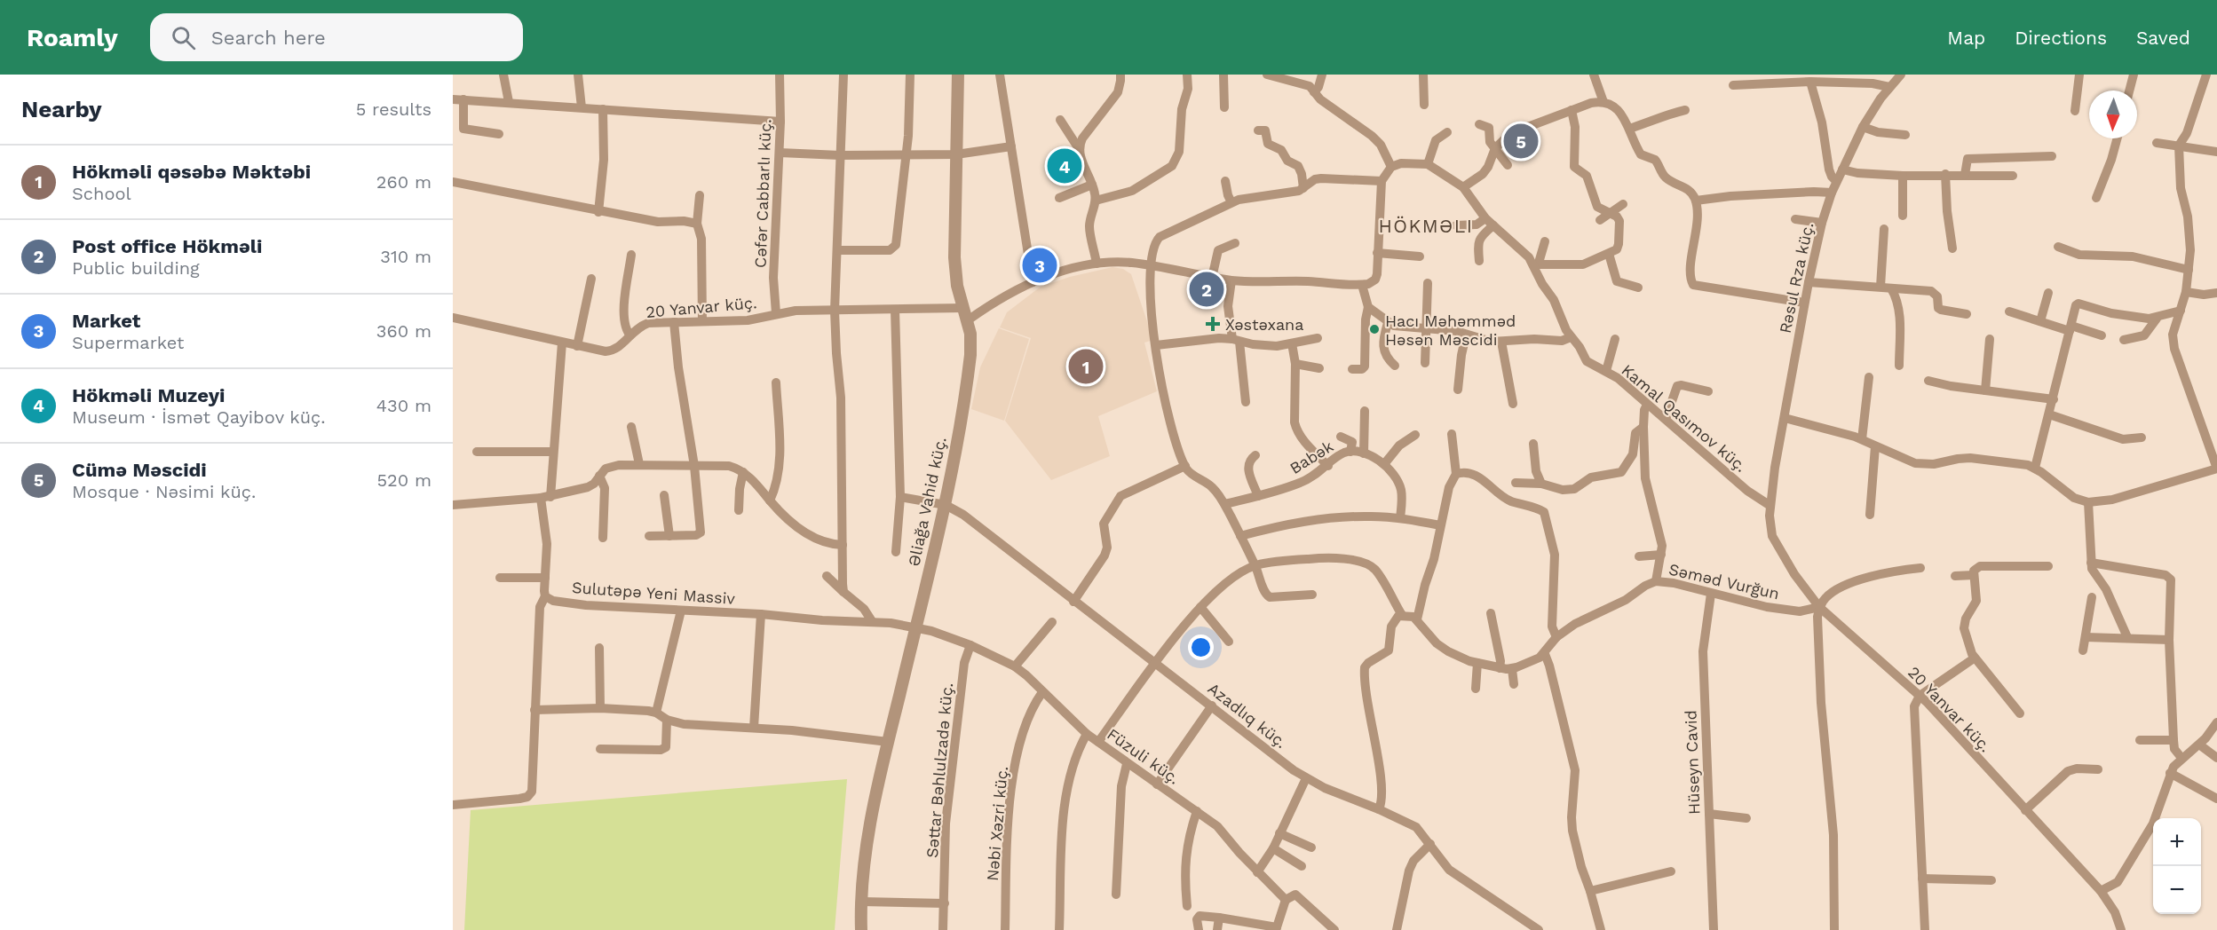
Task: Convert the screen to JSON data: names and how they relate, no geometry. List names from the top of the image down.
{
  "streets": {
    "street": [
      "Cəfər Cabbarlı küç.",
      "Rəsul Rza küç.",
      "20 Yanvar küç.",
      "Kamal Qasımov küç.",
      "Babək",
      "Əliağa Vahid küç.",
      "Səməd Vurğun",
      "Sulutəpə Yeni Massiv",
      "Azadlıq küç.",
      "Füzuli küç.",
      "Hüseyn Cavid",
      "Səttar Bəhlulzadə küç.",
      "Nəbi Xəzri küç."
    ]
  },
  "crossings": [
    ["Cəfər Cabbarlı küç.", "20 Yanvar küç."],
    ["Rəsul Rza küç.", "20 Yanvar küç."],
    ["Rəsul Rza küç.", "Kamal Qasımov küç."],
    ["20 Yanvar küç.", "Kamal Qasımov küç."],
    ["20 Yanvar küç.", "Əliağa Vahid küç."],
    ["20 Yanvar küç.", "Səməd Vurğun"],
    ["Əliağa Vahid küç.", "Sulutəpə Yeni Massiv"],
    ["Əliağa Vahid küç.", "Azadlıq küç."],
    ["Əliağa Vahid küç.", "Füzuli küç."],
    ["Səməd Vurğun", "Hüseyn Cavid"],
    ["Sulutəpə Yeni Massiv", "Füzuli küç."],
    ["Füzuli küç.", "Səttar Bəhlulzadə küç."],
    ["Füzuli küç.", "Nəbi Xəzri küç."]
  ],
  "districts": ["HÖKMƏLI"],
  "places": {
    "health": ["Xəstəxana"],
    "other": ["Hacı Məhəmməd Həsən Məscidi"]
  },
  "north": "bottom",
  "page": {
    "header": "Roamly",
    "search": "Search here",
    "nav": ["Map", "Directions", "Saved"],
    "heading": ["Nearby", "5 results"],
    "pins": [
      "5",
      "4",
      "3",
      "2",
      "1"
    ],
    "list": [
      {
        "mark": "1",
        "name": "Hökməli qəsəbə Məktəbi",
        "note": "School",
        "value": "260 m"
      },
      {
        "mark": "2",
        "name": "Post office Hökməli",
        "note": "Public building",
        "value": "310 m"
      },
      {
        "mark": "3",
        "name": "Market",
        "note": "Supermarket",
        "value": "360 m"
      },
      {
        "mark": "4",
        "name": "Hökməli Muzeyi",
        "note": "Museum · İsmət Qayibov küç.",
        "value": "430 m"
      },
      {
        "mark": "5",
        "name": "Cümə Məscidi",
        "note": "Mosque · Nəsimi küç.",
        "value": "520 m"
      }
    ],
    "map_buttons": ["+", "−"]
  }
}
